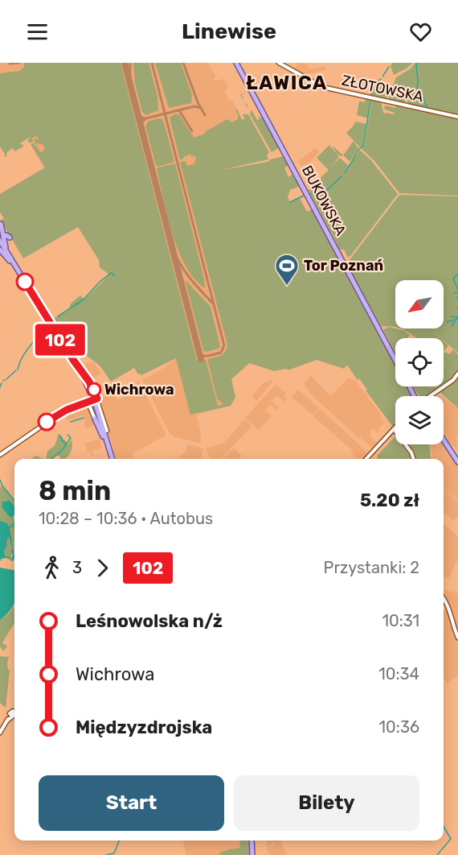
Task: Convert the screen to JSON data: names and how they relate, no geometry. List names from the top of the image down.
{
  "streets": {
    "main road": ["BUKOWSKA"],
    "street": ["ZŁOTOWSKA"]
  },
  "districts": ["ŁAWICA"],
  "places": {
    "sports": ["Tor Poznań"],
    "other": ["Wichrowa"]
  },
  "lines": ["bus line 102"],
  "north": "bottom left",
  "page": {
    "header": "Linewise",
    "on_map": "102",
    "heading": ["8 min", "10:28 – 10:36 · Autobus", "5.20 zł"],
    "legs": ["3", "102", "Przystanki: 2"],
    "list": [
      {
        "name": "Leśnowolska n/ż",
        "value": "10:31"
      },
      {
        "name": "Wichrowa",
        "value": "10:34"
      },
      {
        "name": "Międzyzdrojska",
        "value": "10:36"
      }
    ],
    "buttons": ["Start", "Bilety"]
  }
}
